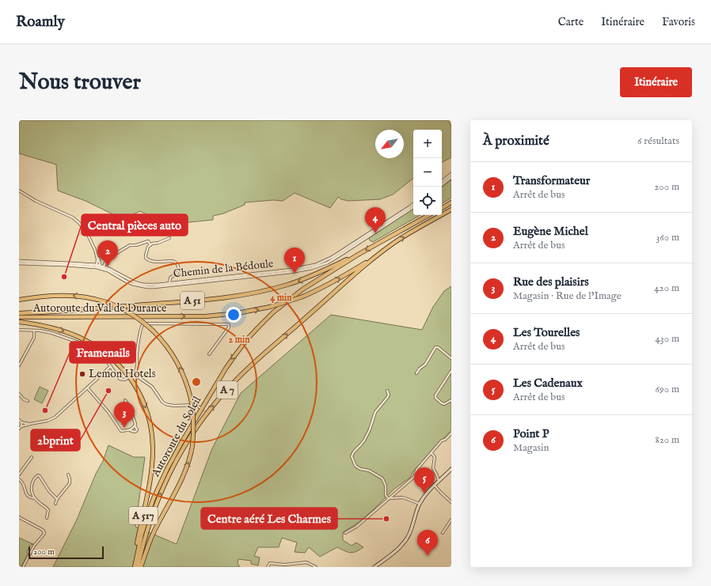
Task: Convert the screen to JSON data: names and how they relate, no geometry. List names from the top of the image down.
{
  "streets": {
    "highway": [
      "A 51",
      "Autoroute du Val de Durance",
      "A 7",
      "Autoroute du Soleil",
      "A 517"
    ],
    "street": ["Chemin de la Bédoule"]
  },
  "crossings": [
    ["Autoroute du Val de Durance", "Autoroute du Soleil"],
    ["Autoroute du Soleil", "A 517"]
  ],
  "places": [
    "Central pièces auto",
    "Lemon Hotels",
    "2bprint",
    "Framenails",
    "Centre aéré Les Charmes"
  ],
  "scale_bar": "200 m",
  "north": "bottom left",
  "page": {
    "header": "Roamly",
    "nav": ["Carte", "Itinéraire", "Favoris"],
    "buttons": "Itinéraire",
    "title": "Nous trouver",
    "heading": ["À proximité", "6 résultats"],
    "map_buttons": ["+", "−"],
    "list": [
      {
        "mark": "1",
        "name": "Transformateur",
        "note": "Arrêt de bus",
        "value": "200 m"
      },
      {
        "mark": "2",
        "name": "Eugène Michel",
        "note": "Arrêt de bus",
        "value": "360 m"
      },
      {
        "mark": "3",
        "name": "Rue des plaisirs",
        "note": "Magasin · Rue de l’Image",
        "value": "420 m"
      },
      {
        "mark": "4",
        "name": "Les Tourelles",
        "note": "Arrêt de bus",
        "value": "430 m"
      },
      {
        "mark": "5",
        "name": "Les Cadenaux",
        "note": "Arrêt de bus",
        "value": "690 m"
      },
      {
        "mark": "6",
        "name": "Point P",
        "note": "Magasin",
        "value": "820 m"
      }
    ],
    "pins": [
      "4",
      "2",
      "1",
      "3",
      "5",
      "6"
    ],
    "scale": "200 m"
  },
  "rings": ["4 min", "2 min"]
}
